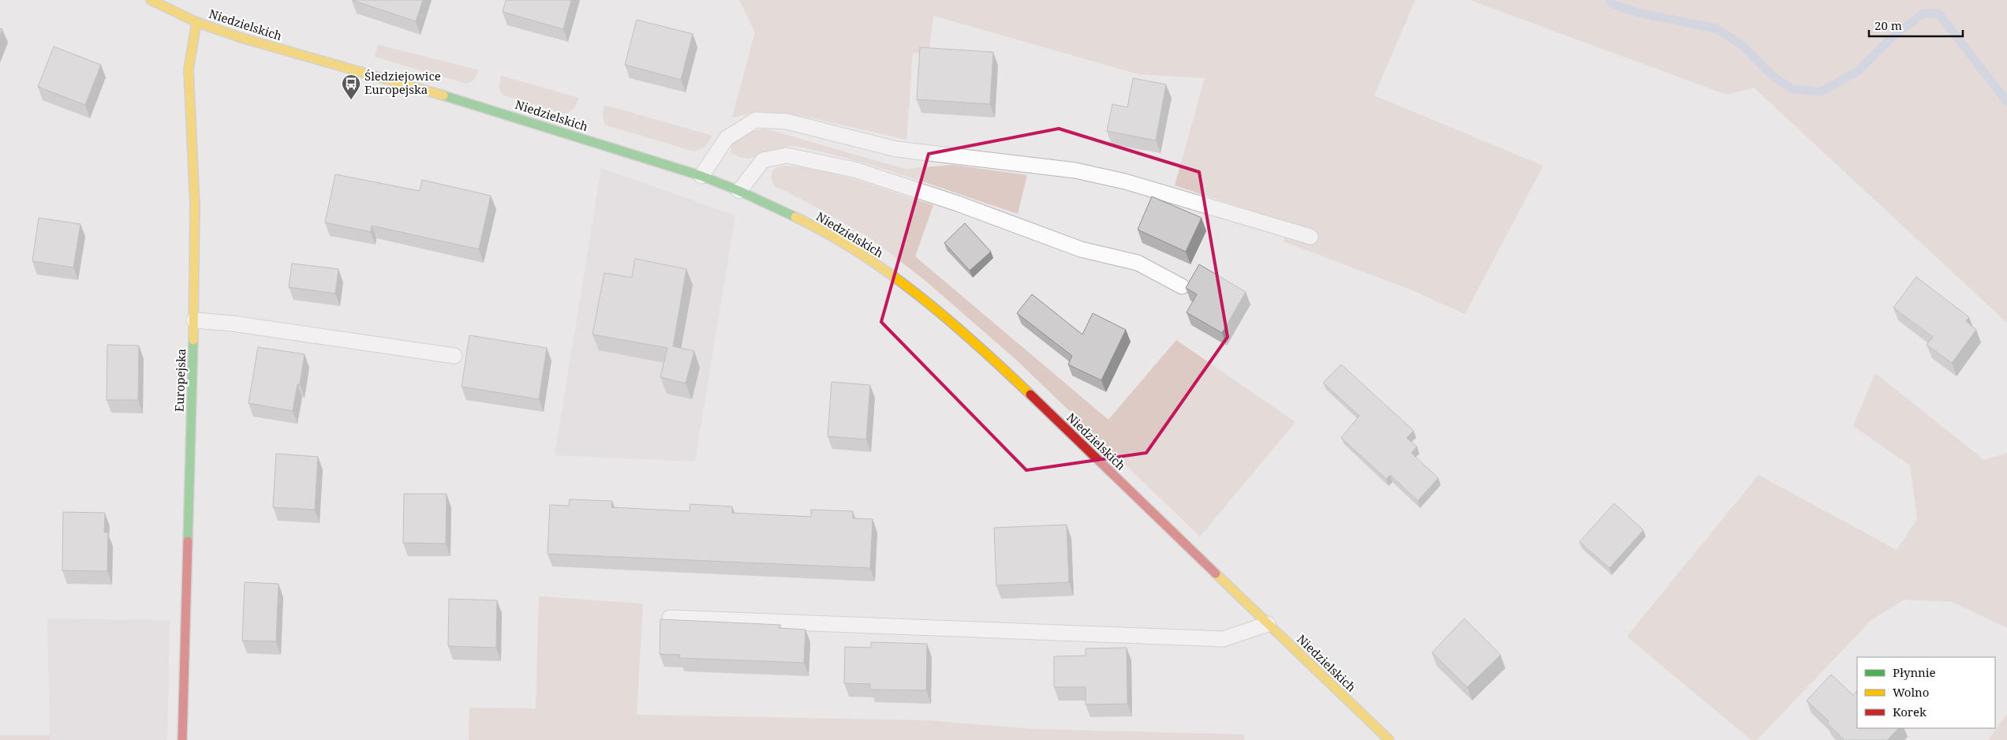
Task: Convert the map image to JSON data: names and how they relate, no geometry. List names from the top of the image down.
{
  "streets": {
    "street": ["Niedzielskich", "Europejska"]
  },
  "crossings": [
    ["Niedzielskich", "Europejska"]
  ],
  "places": {
    "bus stop": ["Śledziejowice Europejska"]
  },
  "legend": ["Płynnie", "Wolno", "Korek"],
  "scale_bar": "20 m"
}
